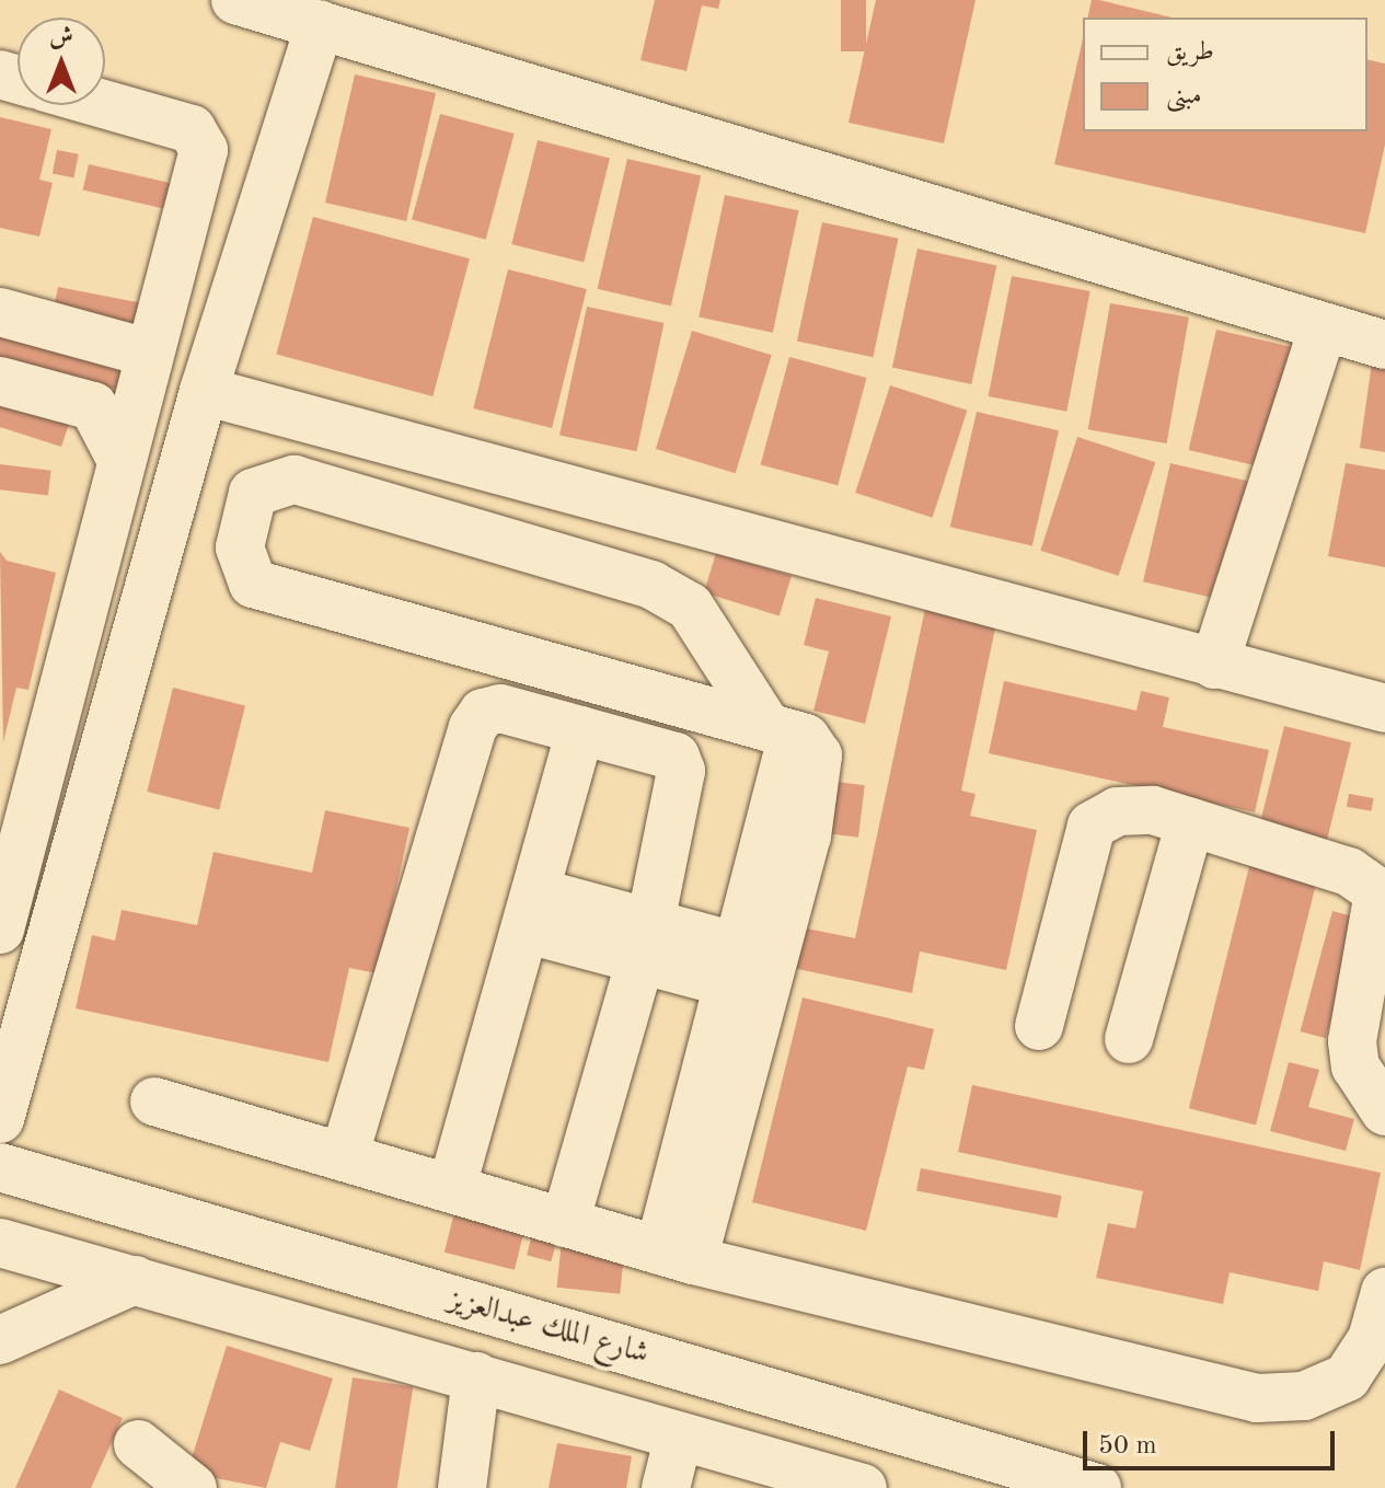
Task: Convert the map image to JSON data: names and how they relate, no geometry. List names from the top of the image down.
{
  "streets": {
    "street": ["شارع الملك عبدالعزيز"]
  },
  "legend": ["طريق", "مبنى"],
  "scale_bar": "50 m",
  "north": "top"
}
